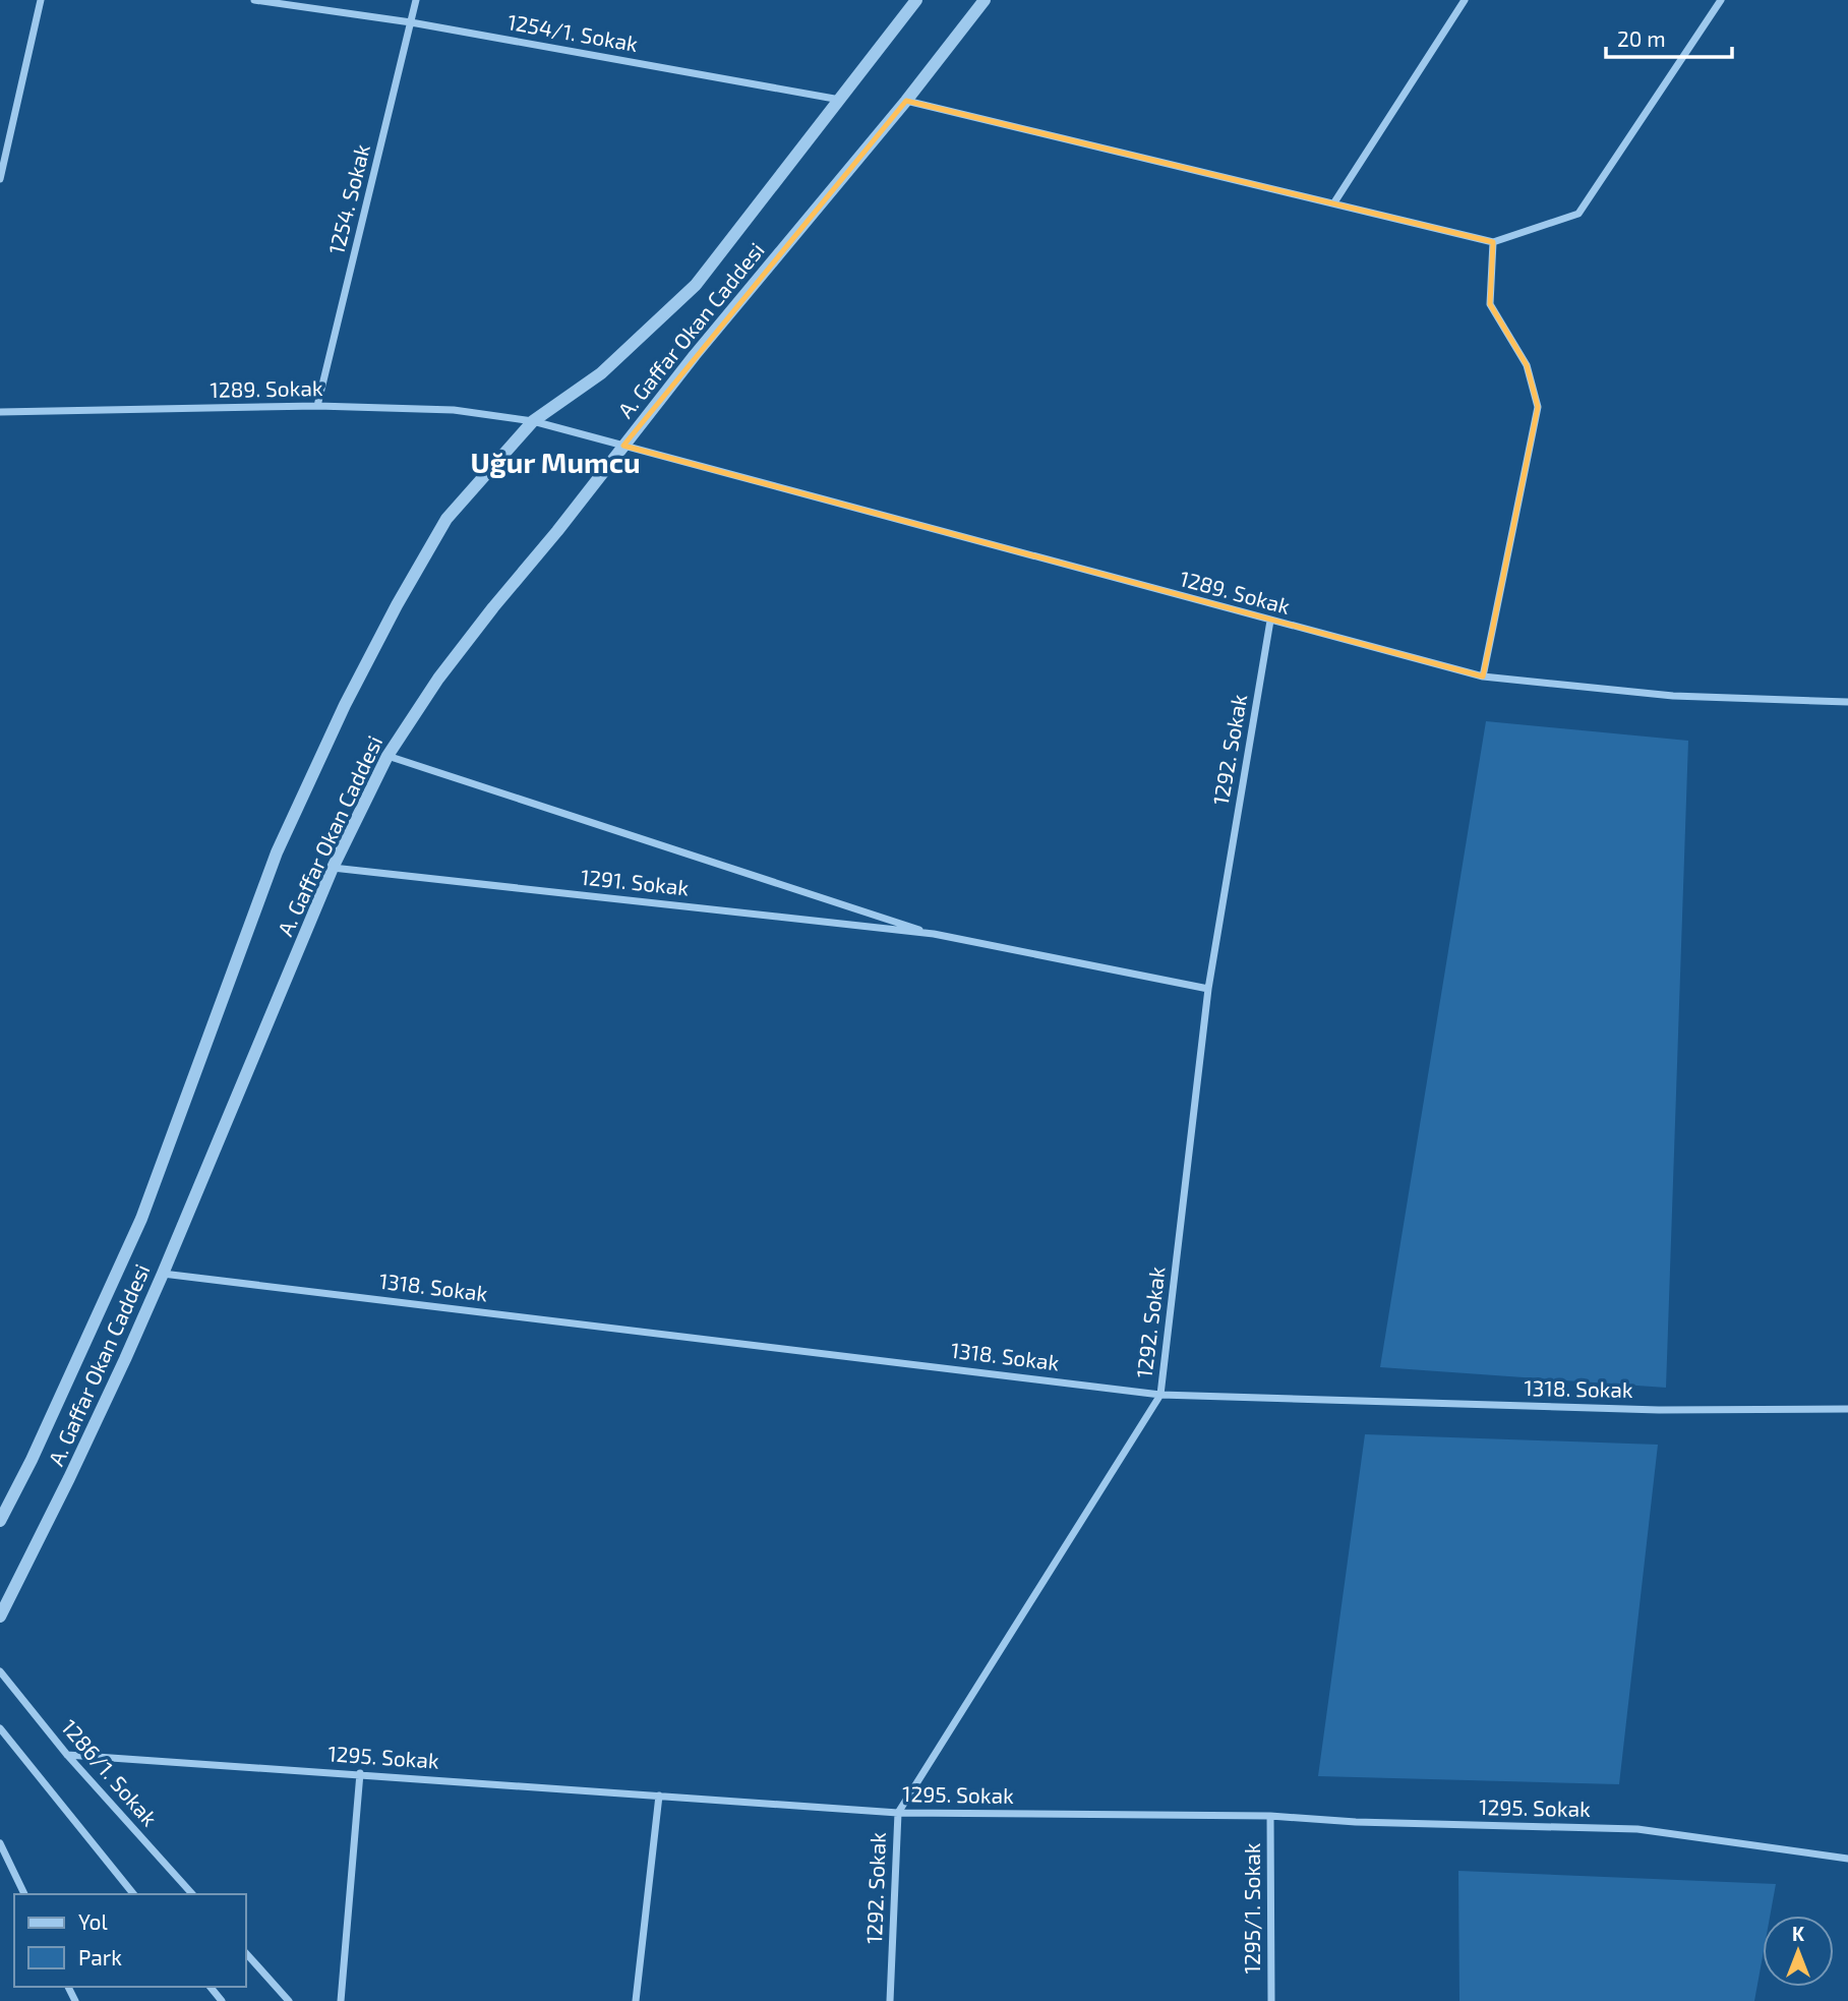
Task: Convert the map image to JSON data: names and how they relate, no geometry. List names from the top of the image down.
{
  "streets": {
    "street": [
      "1254/1. Sokak",
      "1254. Sokak",
      "A. Gaffar Okan Caddesi",
      "1289. Sokak",
      "1292. Sokak",
      "1291. Sokak",
      "1318. Sokak",
      "1295. Sokak",
      "1286/1. Sokak",
      "1295/1. Sokak"
    ]
  },
  "crossings": [
    ["1254/1. Sokak", "1254. Sokak"],
    ["1254/1. Sokak", "A. Gaffar Okan Caddesi"],
    ["1254. Sokak", "1289. Sokak"],
    ["A. Gaffar Okan Caddesi", "1289. Sokak"],
    ["A. Gaffar Okan Caddesi", "1291. Sokak"],
    ["A. Gaffar Okan Caddesi", "1318. Sokak"],
    ["1289. Sokak", "1292. Sokak"],
    ["1292. Sokak", "1291. Sokak"],
    ["1292. Sokak", "1318. Sokak"],
    ["1292. Sokak", "1295. Sokak"],
    ["1295. Sokak", "1286/1. Sokak"],
    ["1295. Sokak", "1295/1. Sokak"]
  ],
  "districts": ["Uğur Mumcu"],
  "legend": ["Yol", "Park"],
  "scale_bar": "20 m",
  "north": "top"
}
